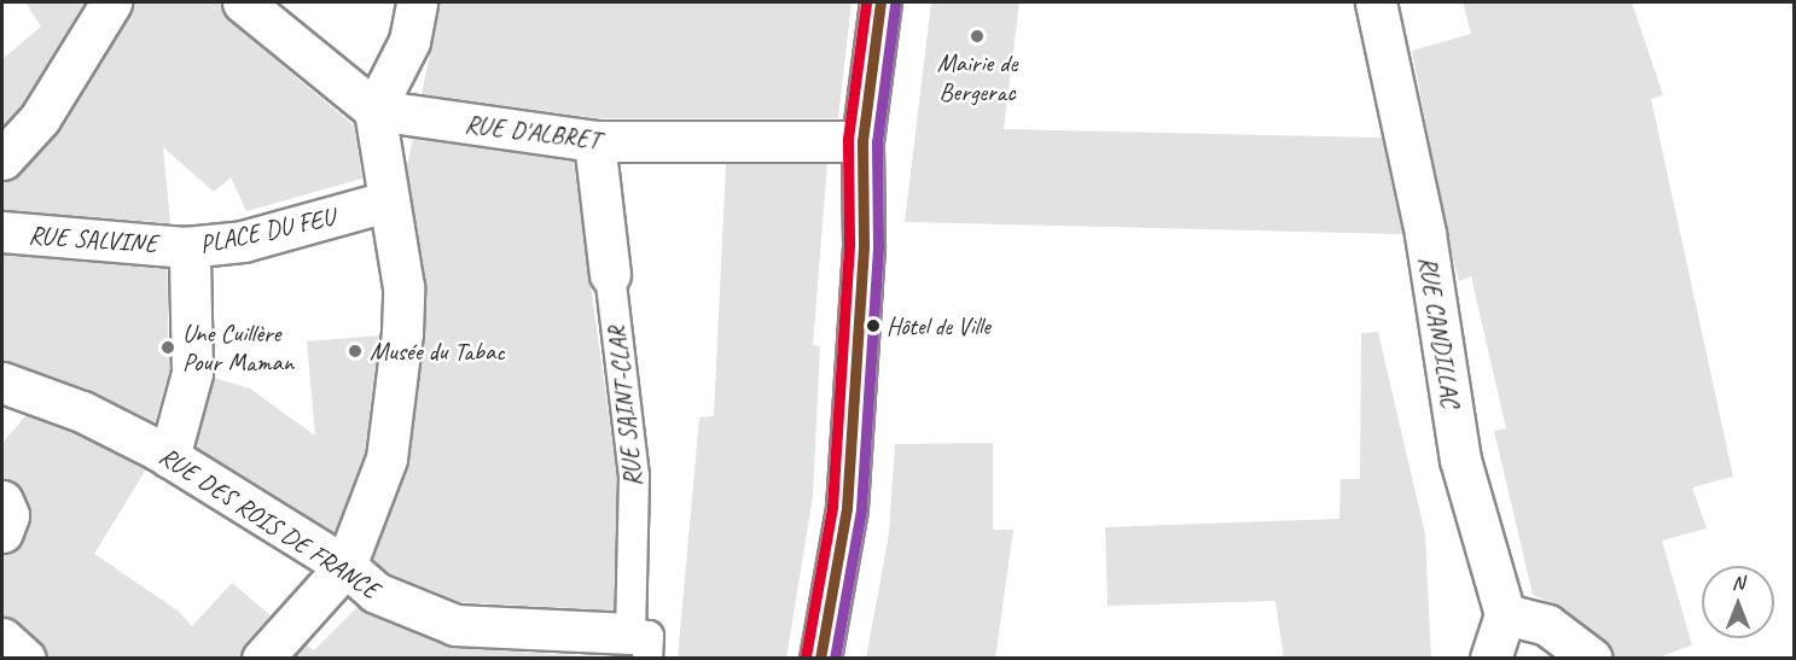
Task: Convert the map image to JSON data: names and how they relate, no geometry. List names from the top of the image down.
{
  "streets": {
    "street": [
      "RUE D'ALBRET",
      "PLACE DU FEU",
      "RUE SALVINE",
      "RUE CANDILLAC",
      "RUE SAINT-CLAR",
      "RUE DES ROIS DE FRANCE"
    ]
  },
  "crossings": [
    ["RUE D'ALBRET", "RUE SAINT-CLAR"],
    ["PLACE DU FEU", "RUE SALVINE"],
    ["PLACE DU FEU", "RUE DES ROIS DE FRANCE"],
    ["RUE SAINT-CLAR", "RUE DES ROIS DE FRANCE"]
  ],
  "places": [
    "Mairie de Bergerac",
    "Hôtel de Ville",
    "Une Cuillère Pour Maman",
    "Musée du Tabac"
  ],
  "lines": ["transit line N"],
  "north": "top"
}
